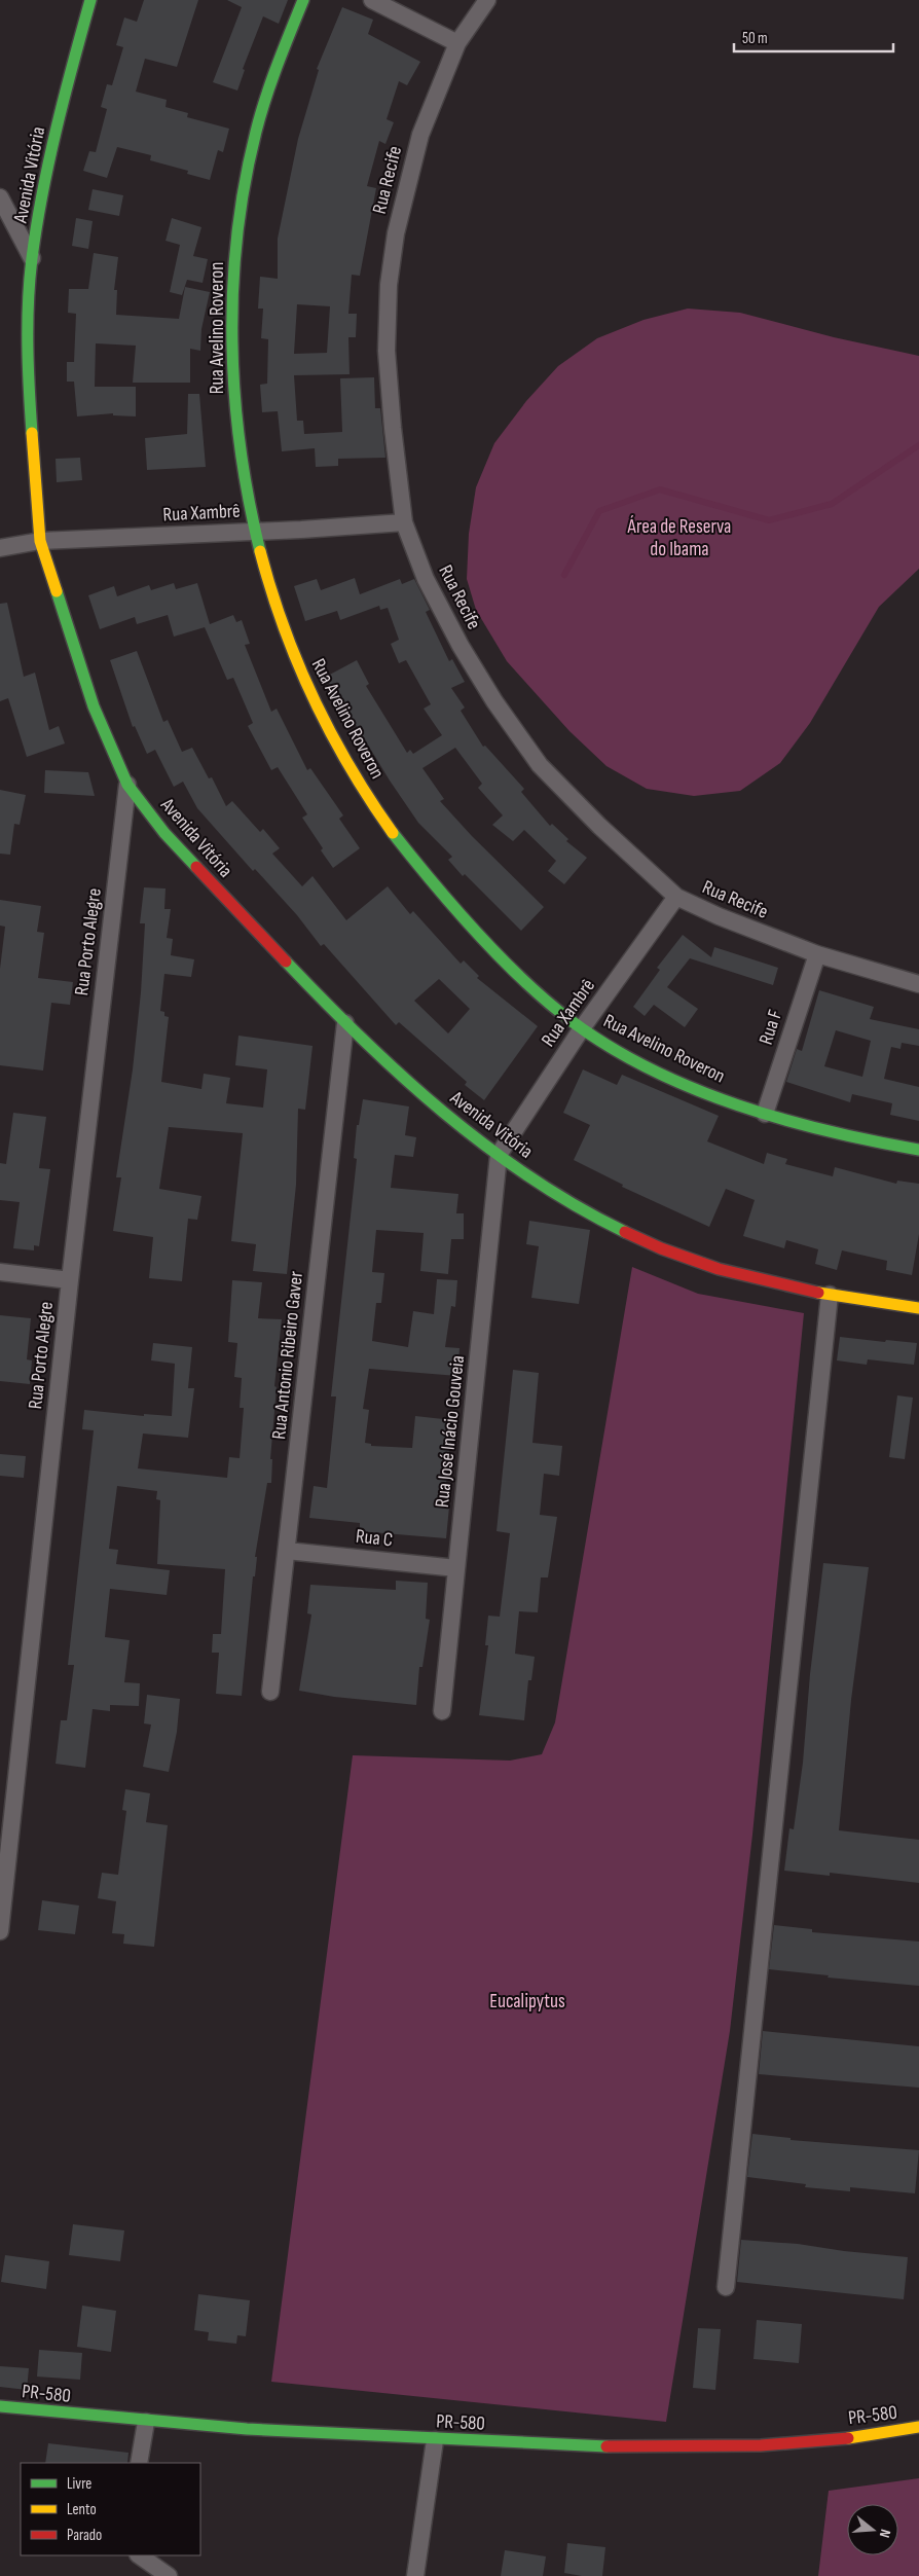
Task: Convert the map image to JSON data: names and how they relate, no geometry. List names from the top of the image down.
{
  "streets": {
    "street": [
      "Avenida Vitória",
      "Rua Recife",
      "Rua Avelino Roveron",
      "Rua Xambrê",
      "Rua Porto Alegre",
      "Rua F",
      "Rua Antonio Ribeiro Gaver",
      "Rua José Inácio Gouveia",
      "Rua C",
      "PR-580"
    ]
  },
  "crossings": [
    ["Avenida Vitória", "Rua Xambrê"],
    ["Avenida Vitória", "Rua Porto Alegre"],
    ["Avenida Vitória", "Rua Antonio Ribeiro Gaver"],
    ["Avenida Vitória", "Rua José Inácio Gouveia"],
    ["Rua Recife", "Rua Xambrê"],
    ["Rua Recife", "Rua F"],
    ["Rua Avelino Roveron", "Rua Xambrê"],
    ["Rua Avelino Roveron", "Rua F"],
    ["Rua Xambrê", "Rua José Inácio Gouveia"],
    ["Rua Antonio Ribeiro Gaver", "Rua C"],
    ["Rua José Inácio Gouveia", "Rua C"]
  ],
  "parks": ["Área de Reserva do Ibama", "Eucalipytus"],
  "legend": ["Livre", "Lento", "Parado"],
  "scale_bar": "50 m",
  "north": "right"
}
